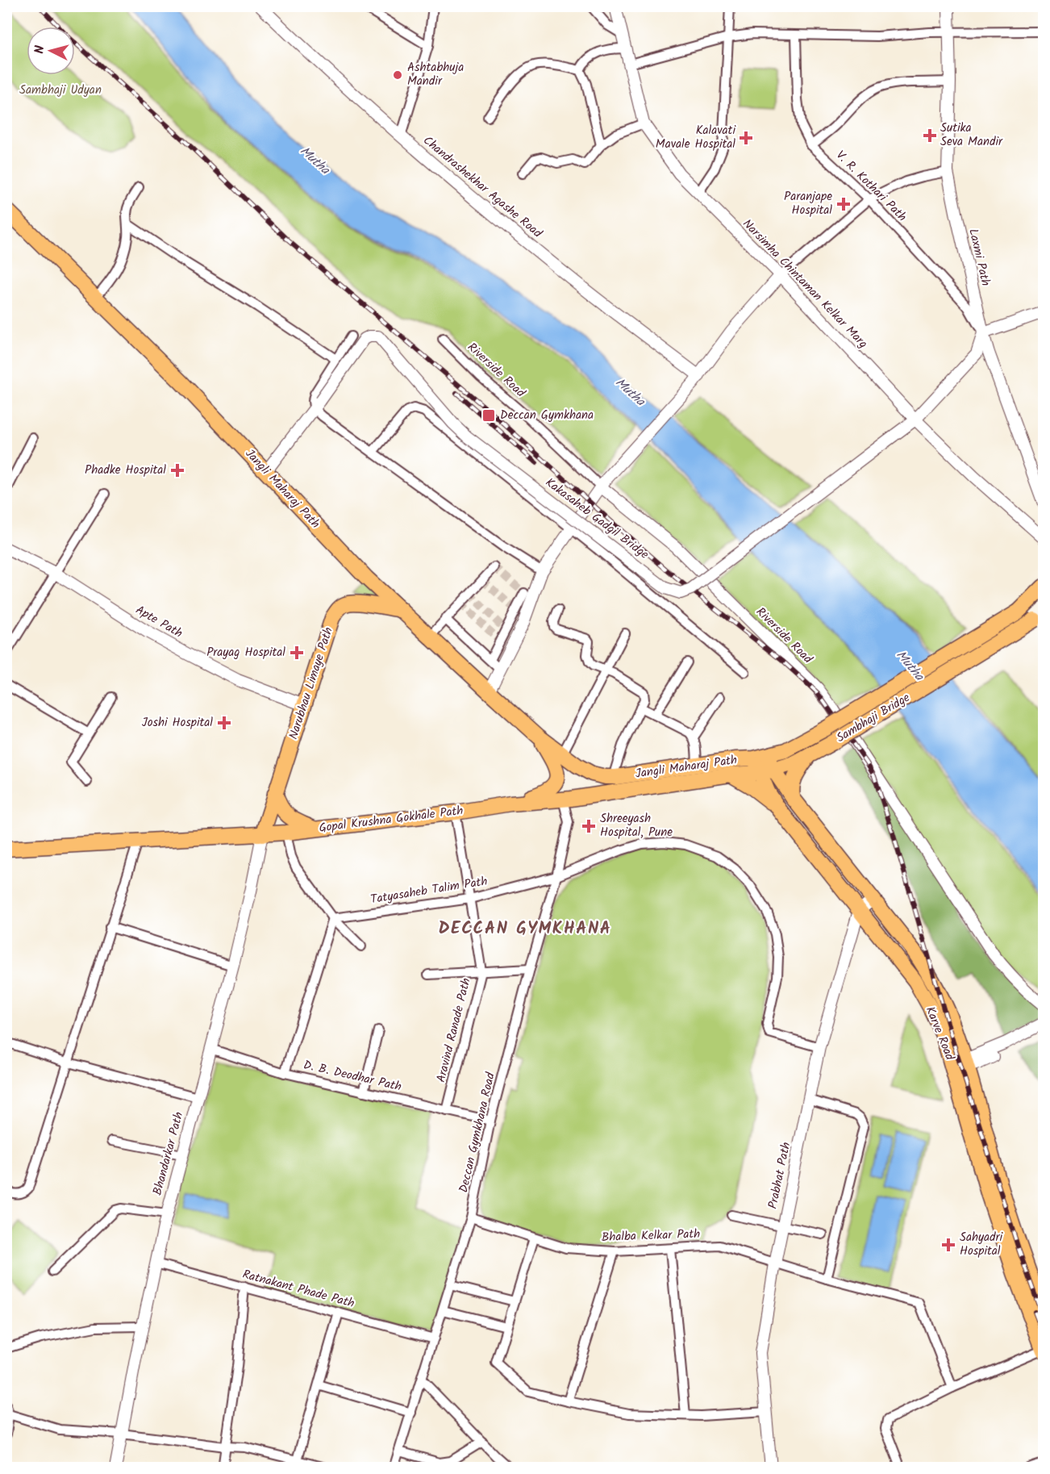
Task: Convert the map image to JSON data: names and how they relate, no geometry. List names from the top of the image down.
{
  "streets": {
    "main road": [
      "Jangli Maharaj Path",
      "Narubhau Limaye Path",
      "Sambhaji Bridge",
      "Gopal Krushna Gokhale Path",
      "Karve Road"
    ],
    "street": [
      "V. R. Kothari Path",
      "Chandrashekhar Agashe Road",
      "Laxmi Path",
      "Narsimha Chintaman Kelkar Marg",
      "Riverside Road",
      "Kakasaheb Gadgil Bridge",
      "Apte Path",
      "Tatyasaheb Talim Path",
      "Aravind Ranade Path",
      "D. B. Deodhar Path",
      "Deccan Gymkhana Road",
      "Bhandarkar Path",
      "Prabhat Path",
      "Bhalba Kelkar Path",
      "Ratnakant Phade Path"
    ]
  },
  "crossings": [
    ["V. R. Kothari Path", "Laxmi Path"],
    ["Narsimha Chintaman Kelkar Marg", "Kakasaheb Gadgil Bridge"],
    ["Jangli Maharaj Path", "Narubhau Limaye Path"],
    ["Jangli Maharaj Path", "Sambhaji Bridge"],
    ["Jangli Maharaj Path", "Karve Road"],
    ["Apte Path", "Narubhau Limaye Path"],
    ["Narubhau Limaye Path", "Gopal Krushna Gokhale Path"],
    ["Narubhau Limaye Path", "Bhandarkar Path"],
    ["Sambhaji Bridge", "Gopal Krushna Gokhale Path"],
    ["Sambhaji Bridge", "Karve Road"],
    ["Gopal Krushna Gokhale Path", "Aravind Ranade Path"],
    ["Gopal Krushna Gokhale Path", "Karve Road"],
    ["Gopal Krushna Gokhale Path", "Deccan Gymkhana Road"],
    ["Gopal Krushna Gokhale Path", "Bhandarkar Path"],
    ["Tatyasaheb Talim Path", "Aravind Ranade Path"],
    ["Tatyasaheb Talim Path", "Deccan Gymkhana Road"],
    ["Tatyasaheb Talim Path", "Prabhat Path"],
    ["Aravind Ranade Path", "D. B. Deodhar Path"],
    ["Karve Road", "Prabhat Path"],
    ["D. B. Deodhar Path", "Deccan Gymkhana Road"],
    ["D. B. Deodhar Path", "Bhandarkar Path"],
    ["Deccan Gymkhana Road", "Bhalba Kelkar Path"],
    ["Deccan Gymkhana Road", "Ratnakant Phade Path"],
    ["Bhandarkar Path", "Ratnakant Phade Path"],
    ["Prabhat Path", "Bhalba Kelkar Path"]
  ],
  "districts": ["DECCAN GYMKHANA"],
  "water": ["Mutha"],
  "parks": ["Sambhaji Udyan"],
  "places": {
    "other": ["Ashtabhuja Mandir"],
    "health": [
      "Sutika Seva Mandir",
      "Kalavati Mavale Hospital",
      "Paranjape Hospital",
      "Phadke Hospital",
      "Prayag Hospital",
      "Joshi Hospital",
      "Shreeyash Hospital, Pune",
      "Sahyadri Hospital"
    ],
    "transit": ["Deccan Gymkhana"]
  },
  "north": "left"
}
